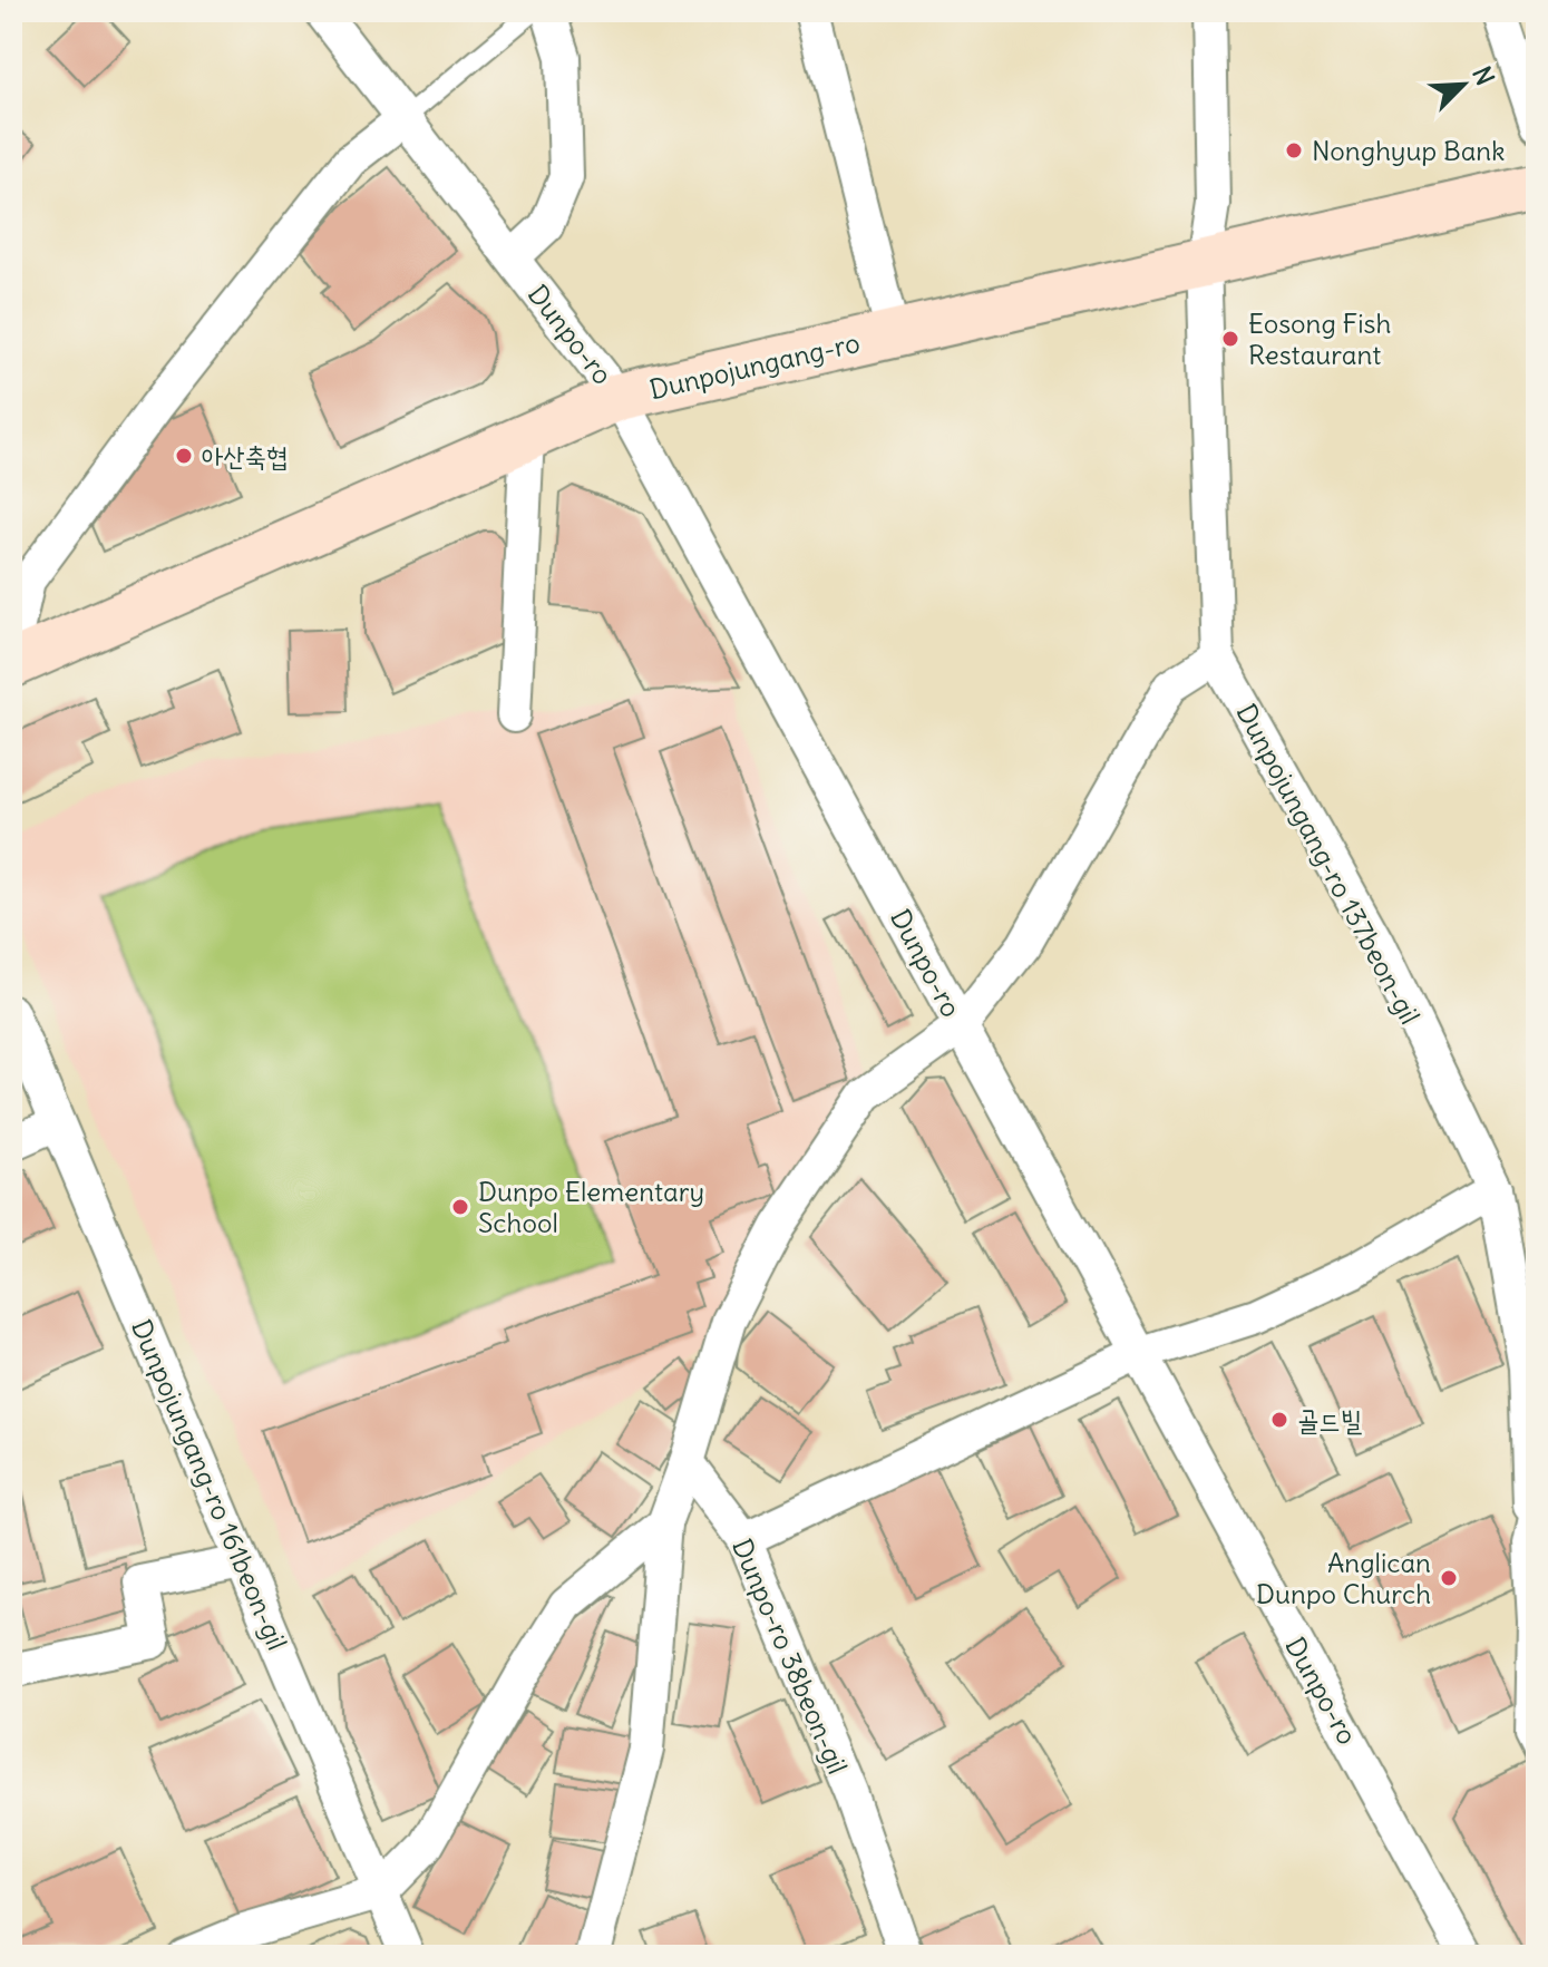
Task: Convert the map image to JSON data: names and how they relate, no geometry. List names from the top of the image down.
{
  "streets": {
    "street": [
      "Dunpo-ro",
      "Dunpojungang-ro",
      "Dunpojungang-ro 137beon-gil",
      "Dunpojungang-ro 161beon-gil",
      "Dunpo-ro 38beon-gil"
    ]
  },
  "crossings": [
    ["Dunpo-ro", "Dunpojungang-ro"],
    ["Dunpojungang-ro", "Dunpojungang-ro 137beon-gil"]
  ],
  "places": [
    "Nonghyup Bank",
    "Eosong Fish Restaurant",
    "아산축협",
    "Dunpo Elementary School",
    "골드빌",
    "Anglican Dunpo Church"
  ],
  "north": "top right"
}
